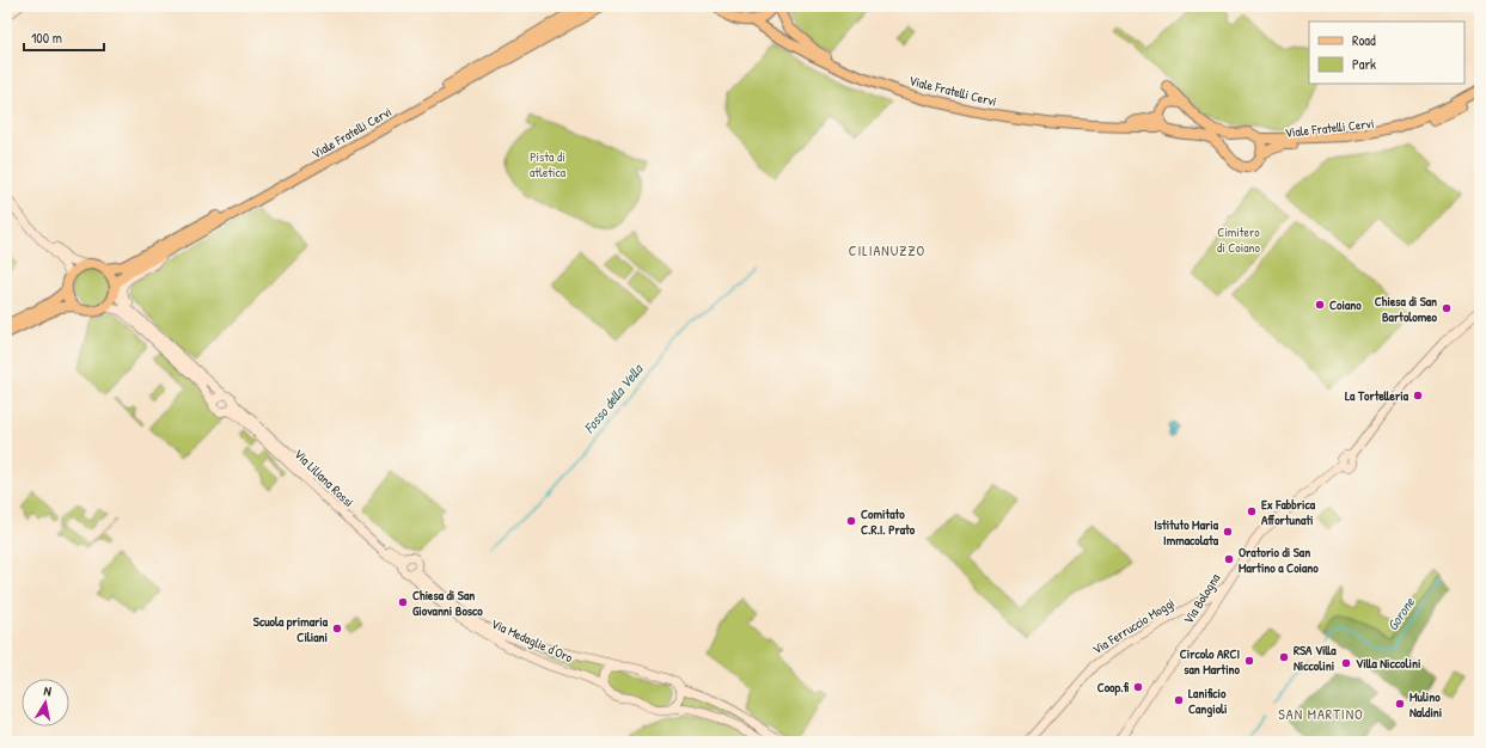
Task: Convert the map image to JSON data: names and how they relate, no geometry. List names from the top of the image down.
{
  "streets": {
    "main road": ["Viale Fratelli Cervi"],
    "street": [
      "Via Liliana Rossi",
      "Via Bologna",
      "Via Ferruccio Moggi",
      "Via Medaglie d'Oro"
    ]
  },
  "crossings": [
    ["Via Liliana Rossi", "Via Medaglie d'Oro"],
    ["Via Bologna", "Via Ferruccio Moggi"]
  ],
  "districts": ["CILIANUZZO", "SAN MARTINO"],
  "water": ["Fosso della Vella", "Gorone"],
  "parks": ["Pista di atletica", "Cimitero di Coiano"],
  "places": [
    "Coiano",
    "Chiesa di San Bartolomeo",
    "La Tortelleria",
    "Ex Fabbrica Affortunati",
    "Comitato C.R.I. Prato",
    "Istituto Maria Immacolata",
    "Oratorio di San Martino a Coiano",
    "Chiesa di San Giovanni Bosco",
    "Scuola primaria Ciliani",
    "RSA Villa Niccolini",
    "Circolo ARCI san Martino",
    "Villa Niccolini",
    "Coop.fi",
    "Lanificio Cangioli",
    "Mulino Naldini"
  ],
  "legend": ["Road", "Park"],
  "scale_bar": "100 m",
  "north": "top"
}
